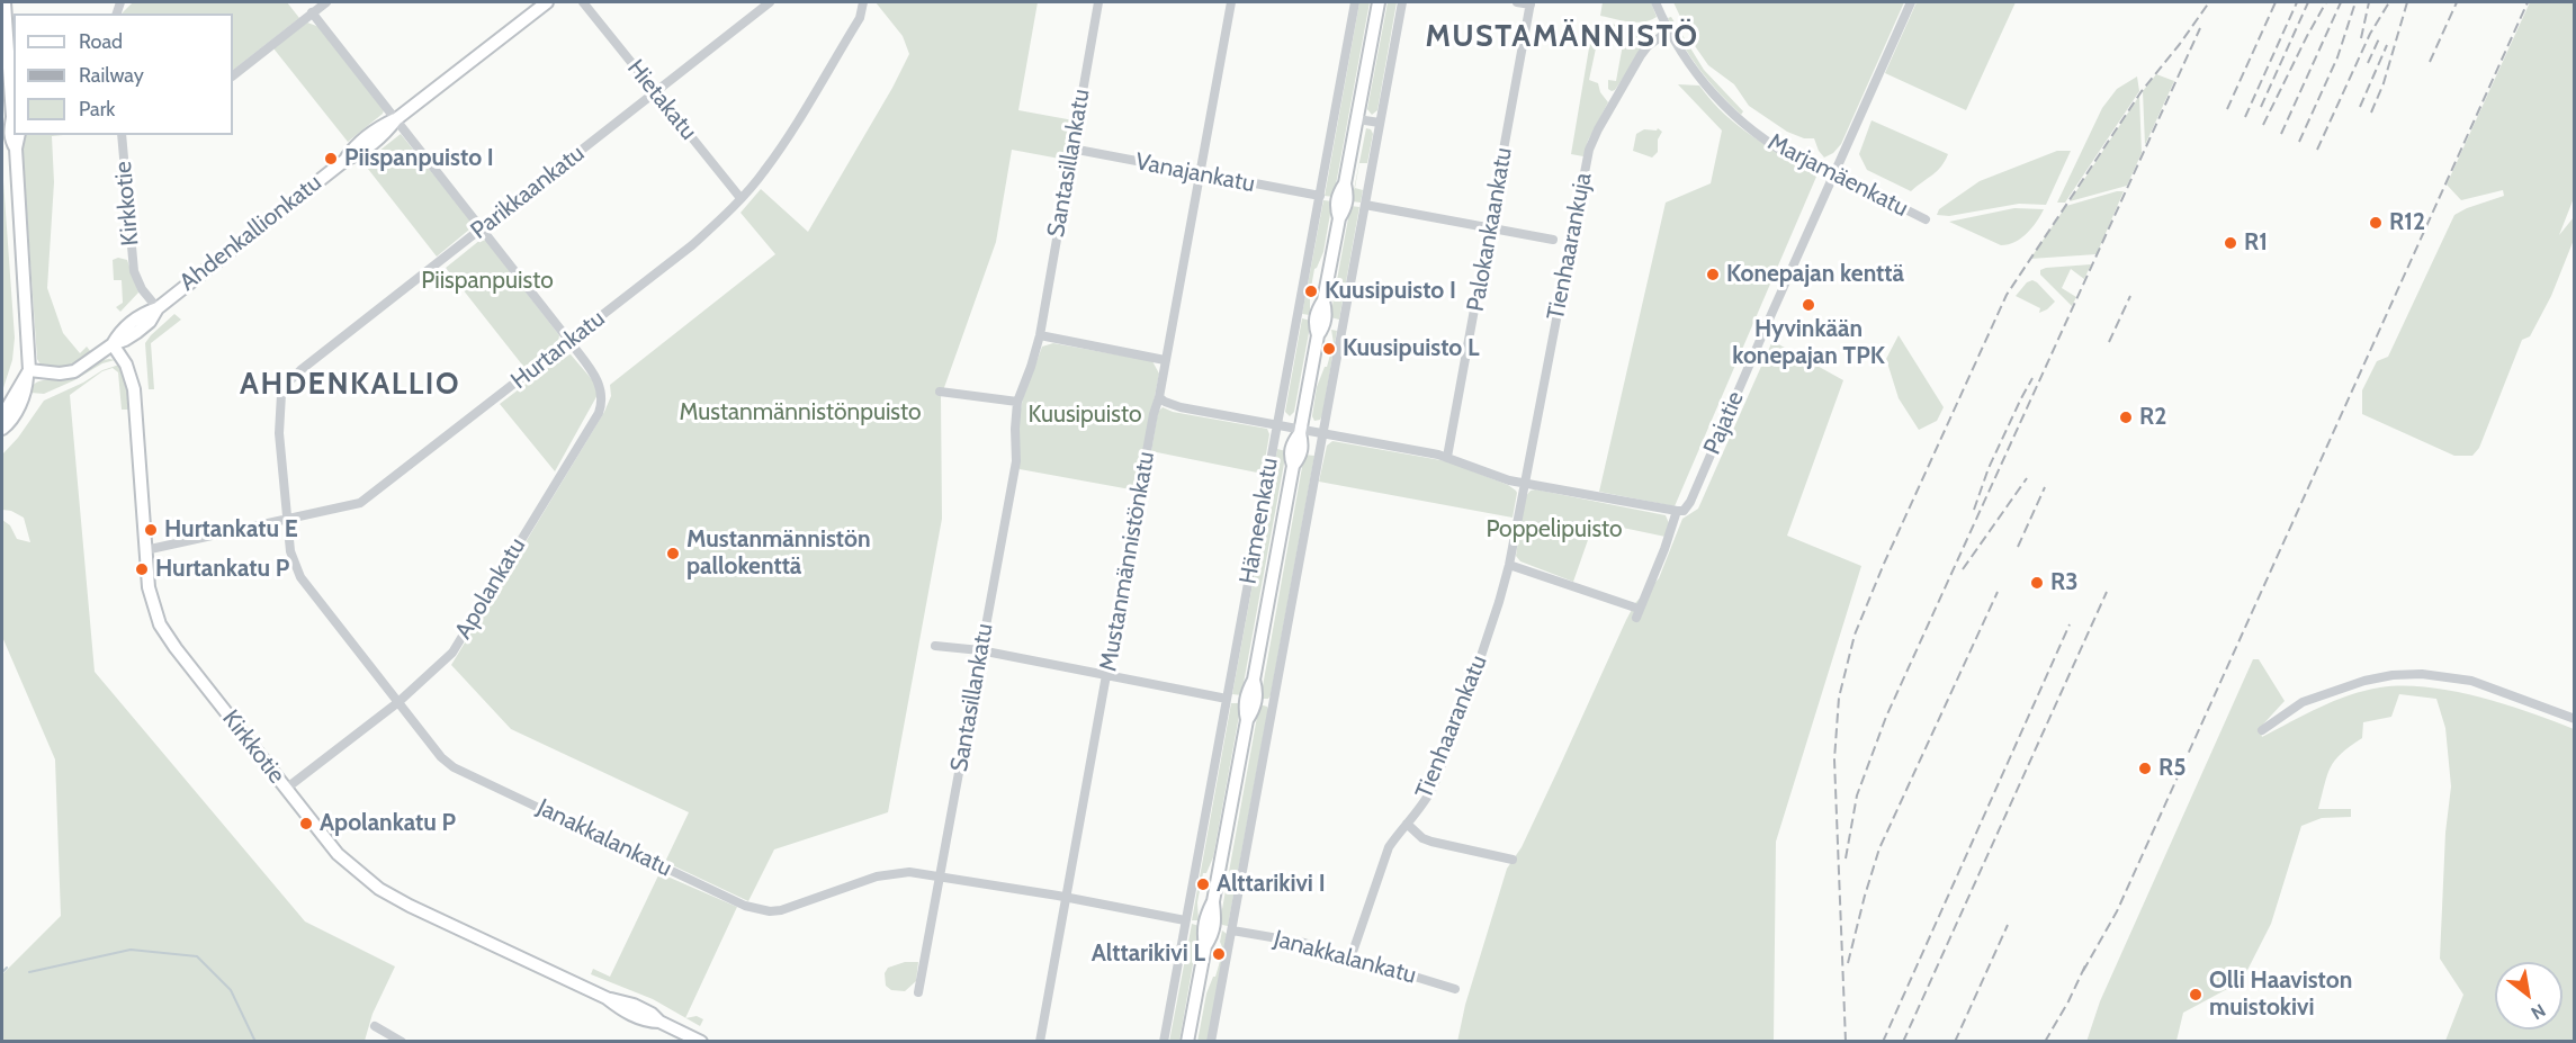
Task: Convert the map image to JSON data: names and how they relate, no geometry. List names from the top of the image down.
{
  "streets": {
    "street": [
      "Hietakatu",
      "Santasillankatu",
      "Vanajankatu",
      "Marjamäenkatu",
      "Parikkaankatu",
      "Kirkkotie",
      "Palokankaankatu",
      "Ahdenkallionkatu",
      "Tienhaarankuja",
      "Hurtankatu",
      "Pajatie",
      "Hämeenkatu",
      "Mustanmännistönkatu",
      "Apolankatu",
      "Tienhaarankatu",
      "Janakkalankatu"
    ]
  },
  "crossings": [
    ["Hietakatu", "Parikkaankatu"],
    ["Hietakatu", "Hurtankatu"],
    ["Santasillankatu", "Vanajankatu"],
    ["Santasillankatu", "Janakkalankatu"],
    ["Vanajankatu", "Hämeenkatu"],
    ["Vanajankatu", "Mustanmännistönkatu"],
    ["Marjamäenkatu", "Tienhaarankuja"],
    ["Marjamäenkatu", "Pajatie"],
    ["Parikkaankatu", "Janakkalankatu"],
    ["Kirkkotie", "Ahdenkallionkatu"],
    ["Kirkkotie", "Hurtankatu"],
    ["Kirkkotie", "Apolankatu"],
    ["Tienhaarankuja", "Tienhaarankatu"],
    ["Hurtankatu", "Apolankatu"],
    ["Hurtankatu", "Janakkalankatu"],
    ["Pajatie", "Tienhaarankatu"],
    ["Hämeenkatu", "Janakkalankatu"],
    ["Mustanmännistönkatu", "Janakkalankatu"],
    ["Apolankatu", "Janakkalankatu"],
    ["Tienhaarankatu", "Janakkalankatu"]
  ],
  "districts": ["MUSTAMÄNNISTÖ", "AHDENKALLIO"],
  "parks": [
    "Piispanpuisto",
    "Mustanmännistönpuisto",
    "Kuusipuisto",
    "Poppelipuisto"
  ],
  "places": [
    "Piispanpuisto I",
    "R12",
    "R1",
    "Konepajan kenttä",
    "Kuusipuisto I",
    "Hyvinkään konepajan TPK",
    "Kuusipuisto L",
    "R2",
    "Hurtankatu E",
    "Mustanmännistön pallokenttä",
    "Hurtankatu P",
    "R3",
    "R5",
    "Apolankatu P",
    "Alttarikivi I",
    "Alttarikivi L",
    "Olli Haaviston muistokivi"
  ],
  "legend": ["Road", "Railway", "Park"],
  "north": "bottom right"
}
